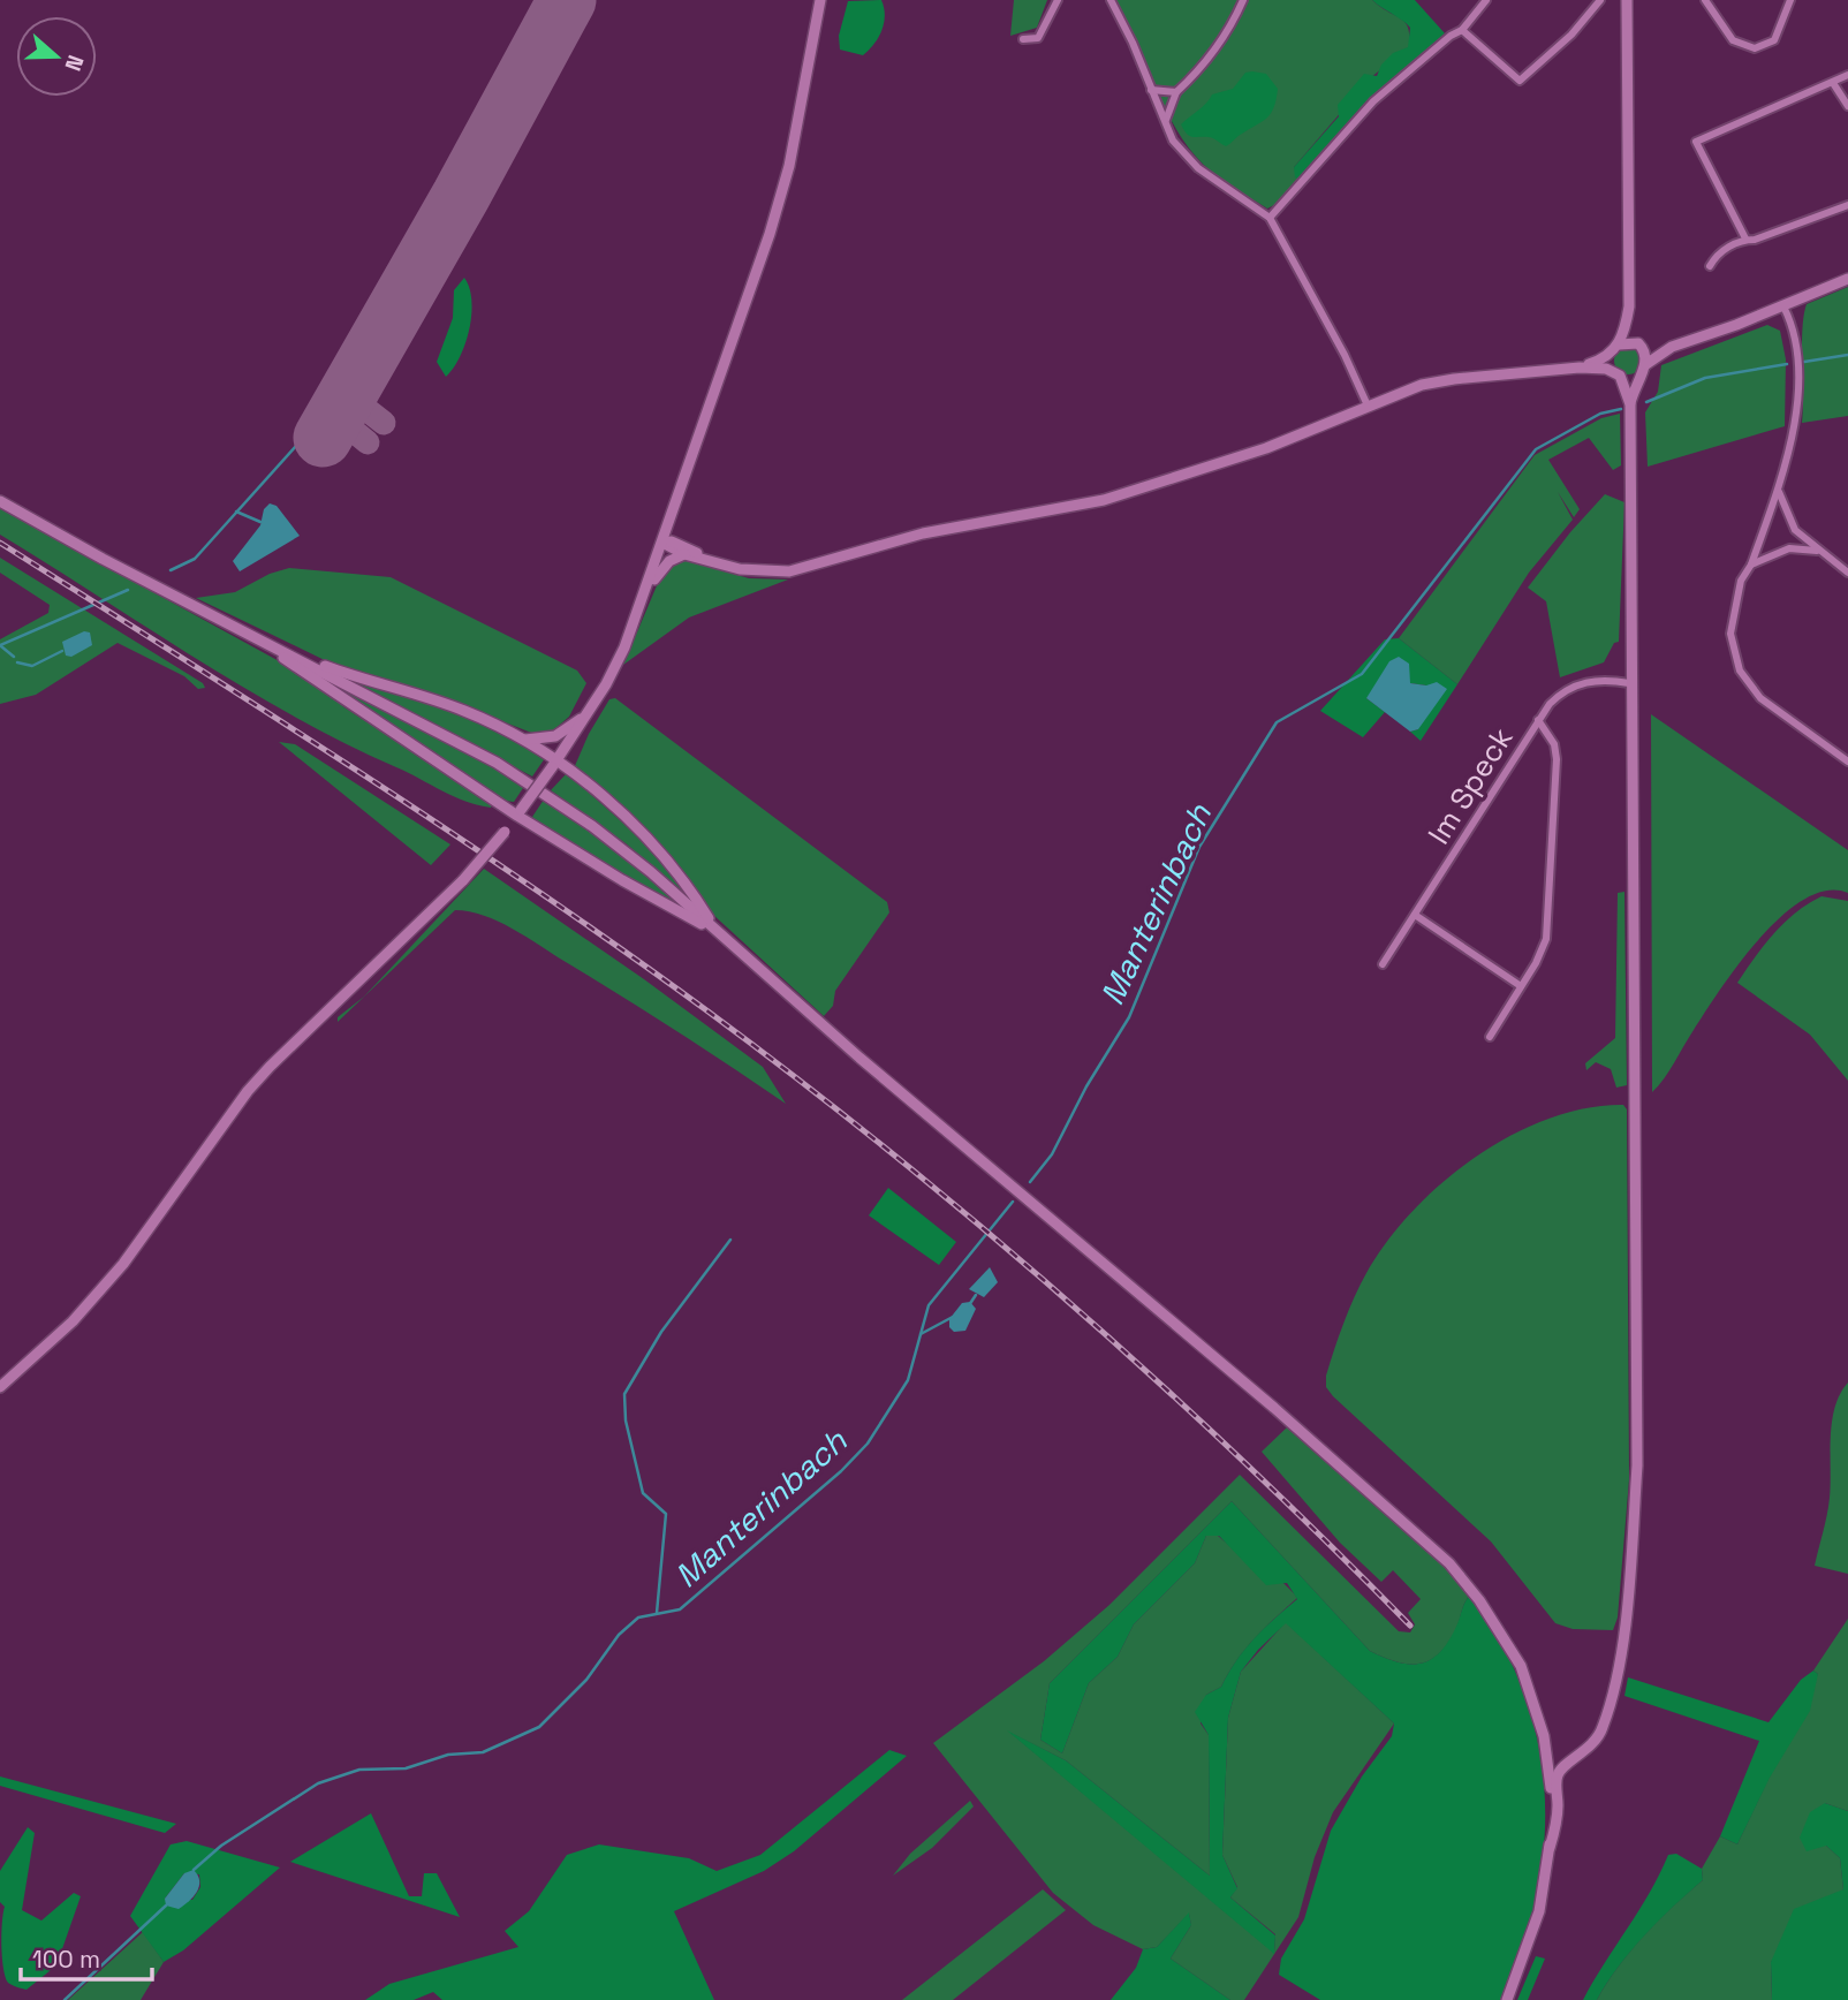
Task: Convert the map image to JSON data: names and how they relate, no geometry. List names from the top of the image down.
{
  "streets": {
    "street": ["Im Speck"]
  },
  "water": ["Manterinbach"],
  "scale_bar": "100 m",
  "north": "right"
}
